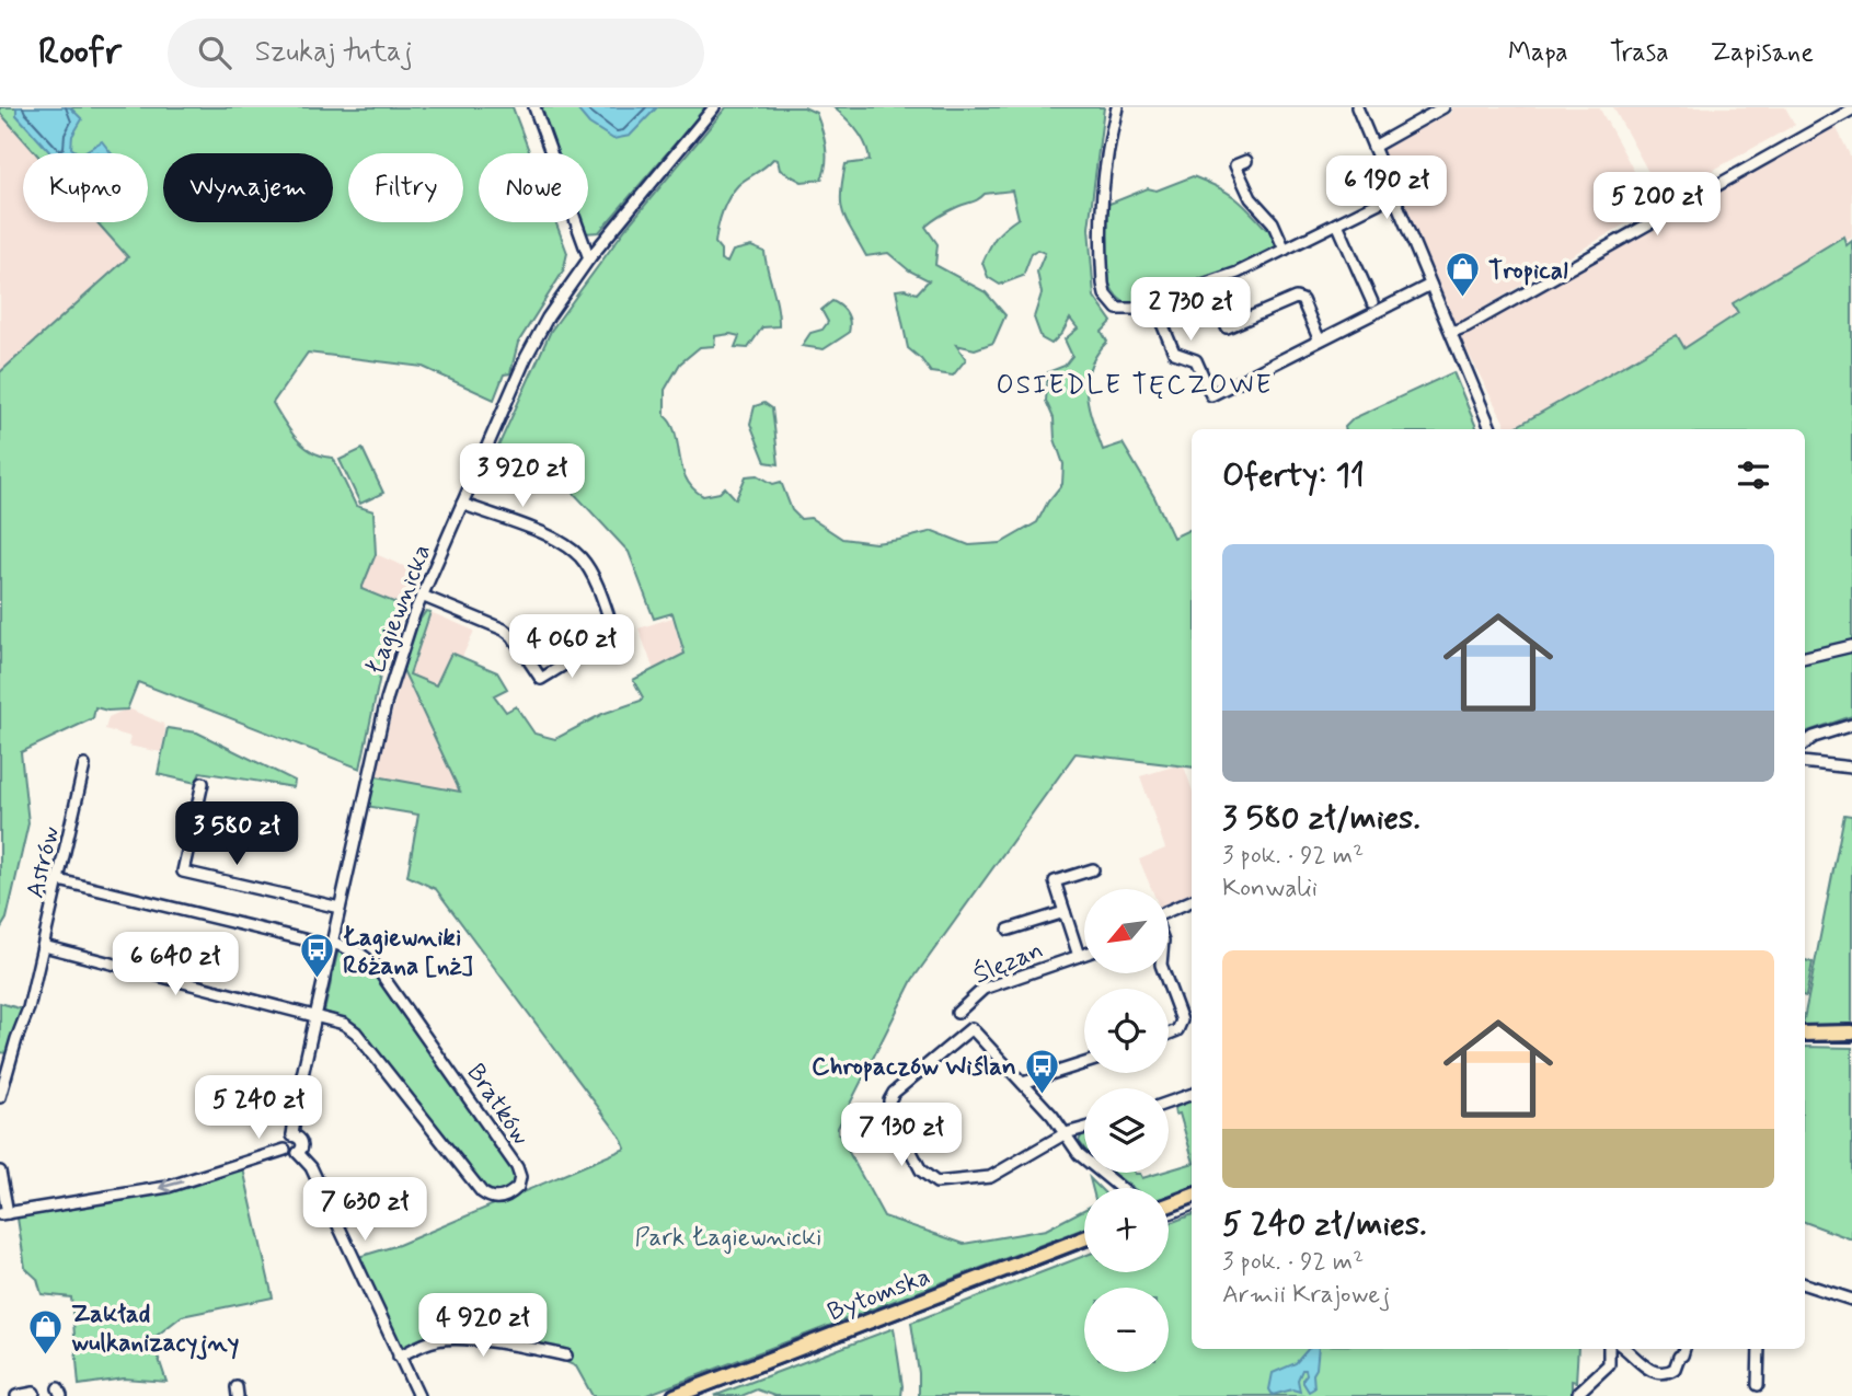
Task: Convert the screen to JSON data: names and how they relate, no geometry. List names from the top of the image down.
{
  "streets": {
    "main road": ["Bytomska"],
    "street": [
      "Łagiewnicka",
      "Astrów",
      "Ślęzan",
      "Bratków"
    ]
  },
  "crossings": [
    ["Łagiewnicka", "Bratków"]
  ],
  "districts": ["OSIEDLE TĘCZOWE"],
  "parks": ["Park Łagiewnicki"],
  "places": {
    "shop": ["Tropical", "Zakład wulkanizacyjny"],
    "bus stop": ["Łagiewniki Różana [nż]", "Chropaczów Wiślan"]
  },
  "north": "bottom left",
  "page": {
    "header": "Roofr",
    "search": "Szukaj tutaj",
    "nav": ["Mapa", "Trasa", "Zapisane"],
    "chip": [
      "Kupno",
      "Wynajem",
      "Filtry",
      "Nowe"
    ],
    "price": [
      "6 190 zł",
      "5 200 zł",
      "2 730 zł",
      "3 920 zł",
      "4 060 zł",
      "3 580 zł",
      "6 640 zł",
      "5 240 zł",
      "7 130 zł",
      "7 630 zł",
      "4 920 zł"
    ],
    "heading": "Oferty: 11",
    "list": [
      {
        "name": "3 580 zł/mies.",
        "note": "3 pok. · 92 m² · Konwalii"
      },
      {
        "name": "5 240 zł/mies.",
        "note": "3 pok. · 92 m² · Armii Krajowej"
      }
    ],
    "map_buttons": ["+", "−"]
  }
}
